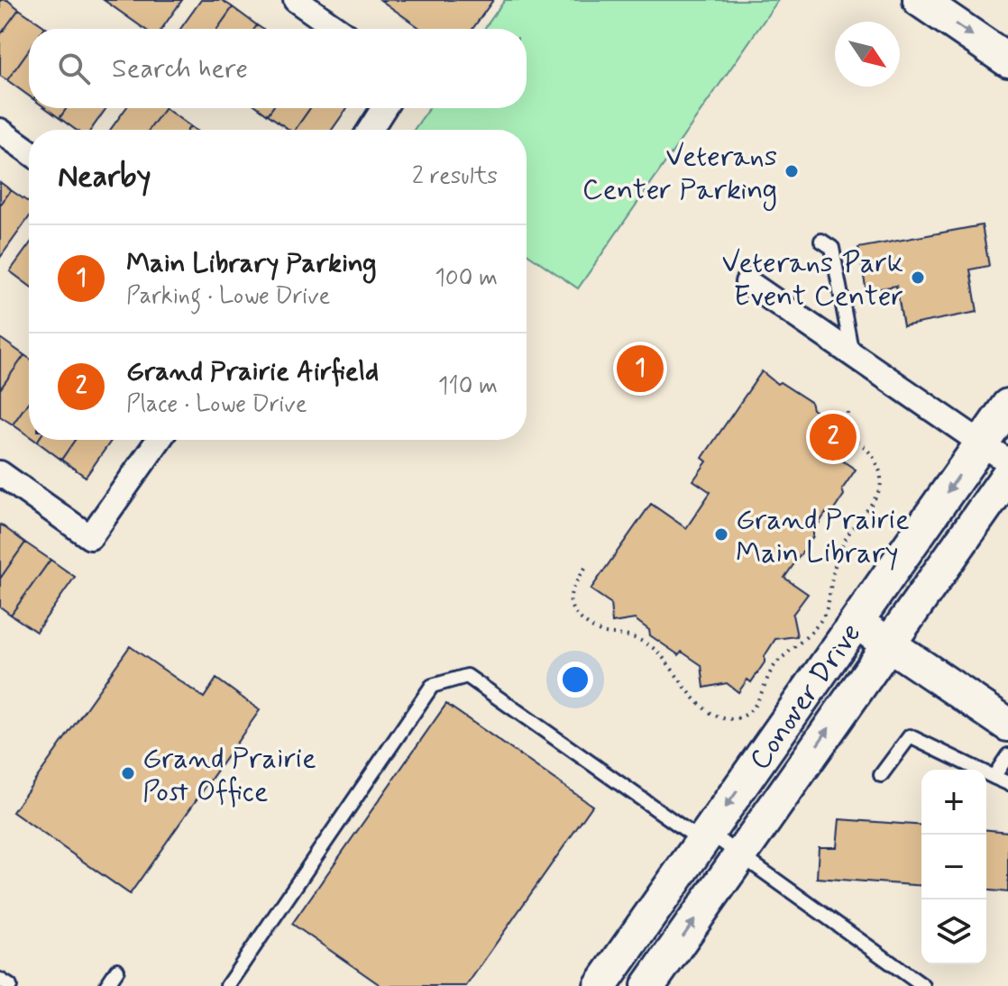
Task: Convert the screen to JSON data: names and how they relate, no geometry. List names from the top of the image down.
{
  "streets": {
    "street": ["Conover Drive"]
  },
  "places": [
    "Veterans Center Parking",
    "Veterans Park Event Center",
    "Grand Prairie Main Library",
    "Grand Prairie Post Office"
  ],
  "north": "bottom right",
  "page": {
    "search": "Search here",
    "heading": ["Nearby", "2 results"],
    "list": [
      {
        "mark": "1",
        "name": "Main Library Parking",
        "note": "Parking · Lowe Drive",
        "value": "100 m"
      },
      {
        "mark": "2",
        "name": "Grand Prairie Airfield",
        "note": "Place · Lowe Drive",
        "value": "110 m"
      }
    ],
    "pins": ["1", "2"],
    "map_buttons": ["+", "−"]
  }
}
